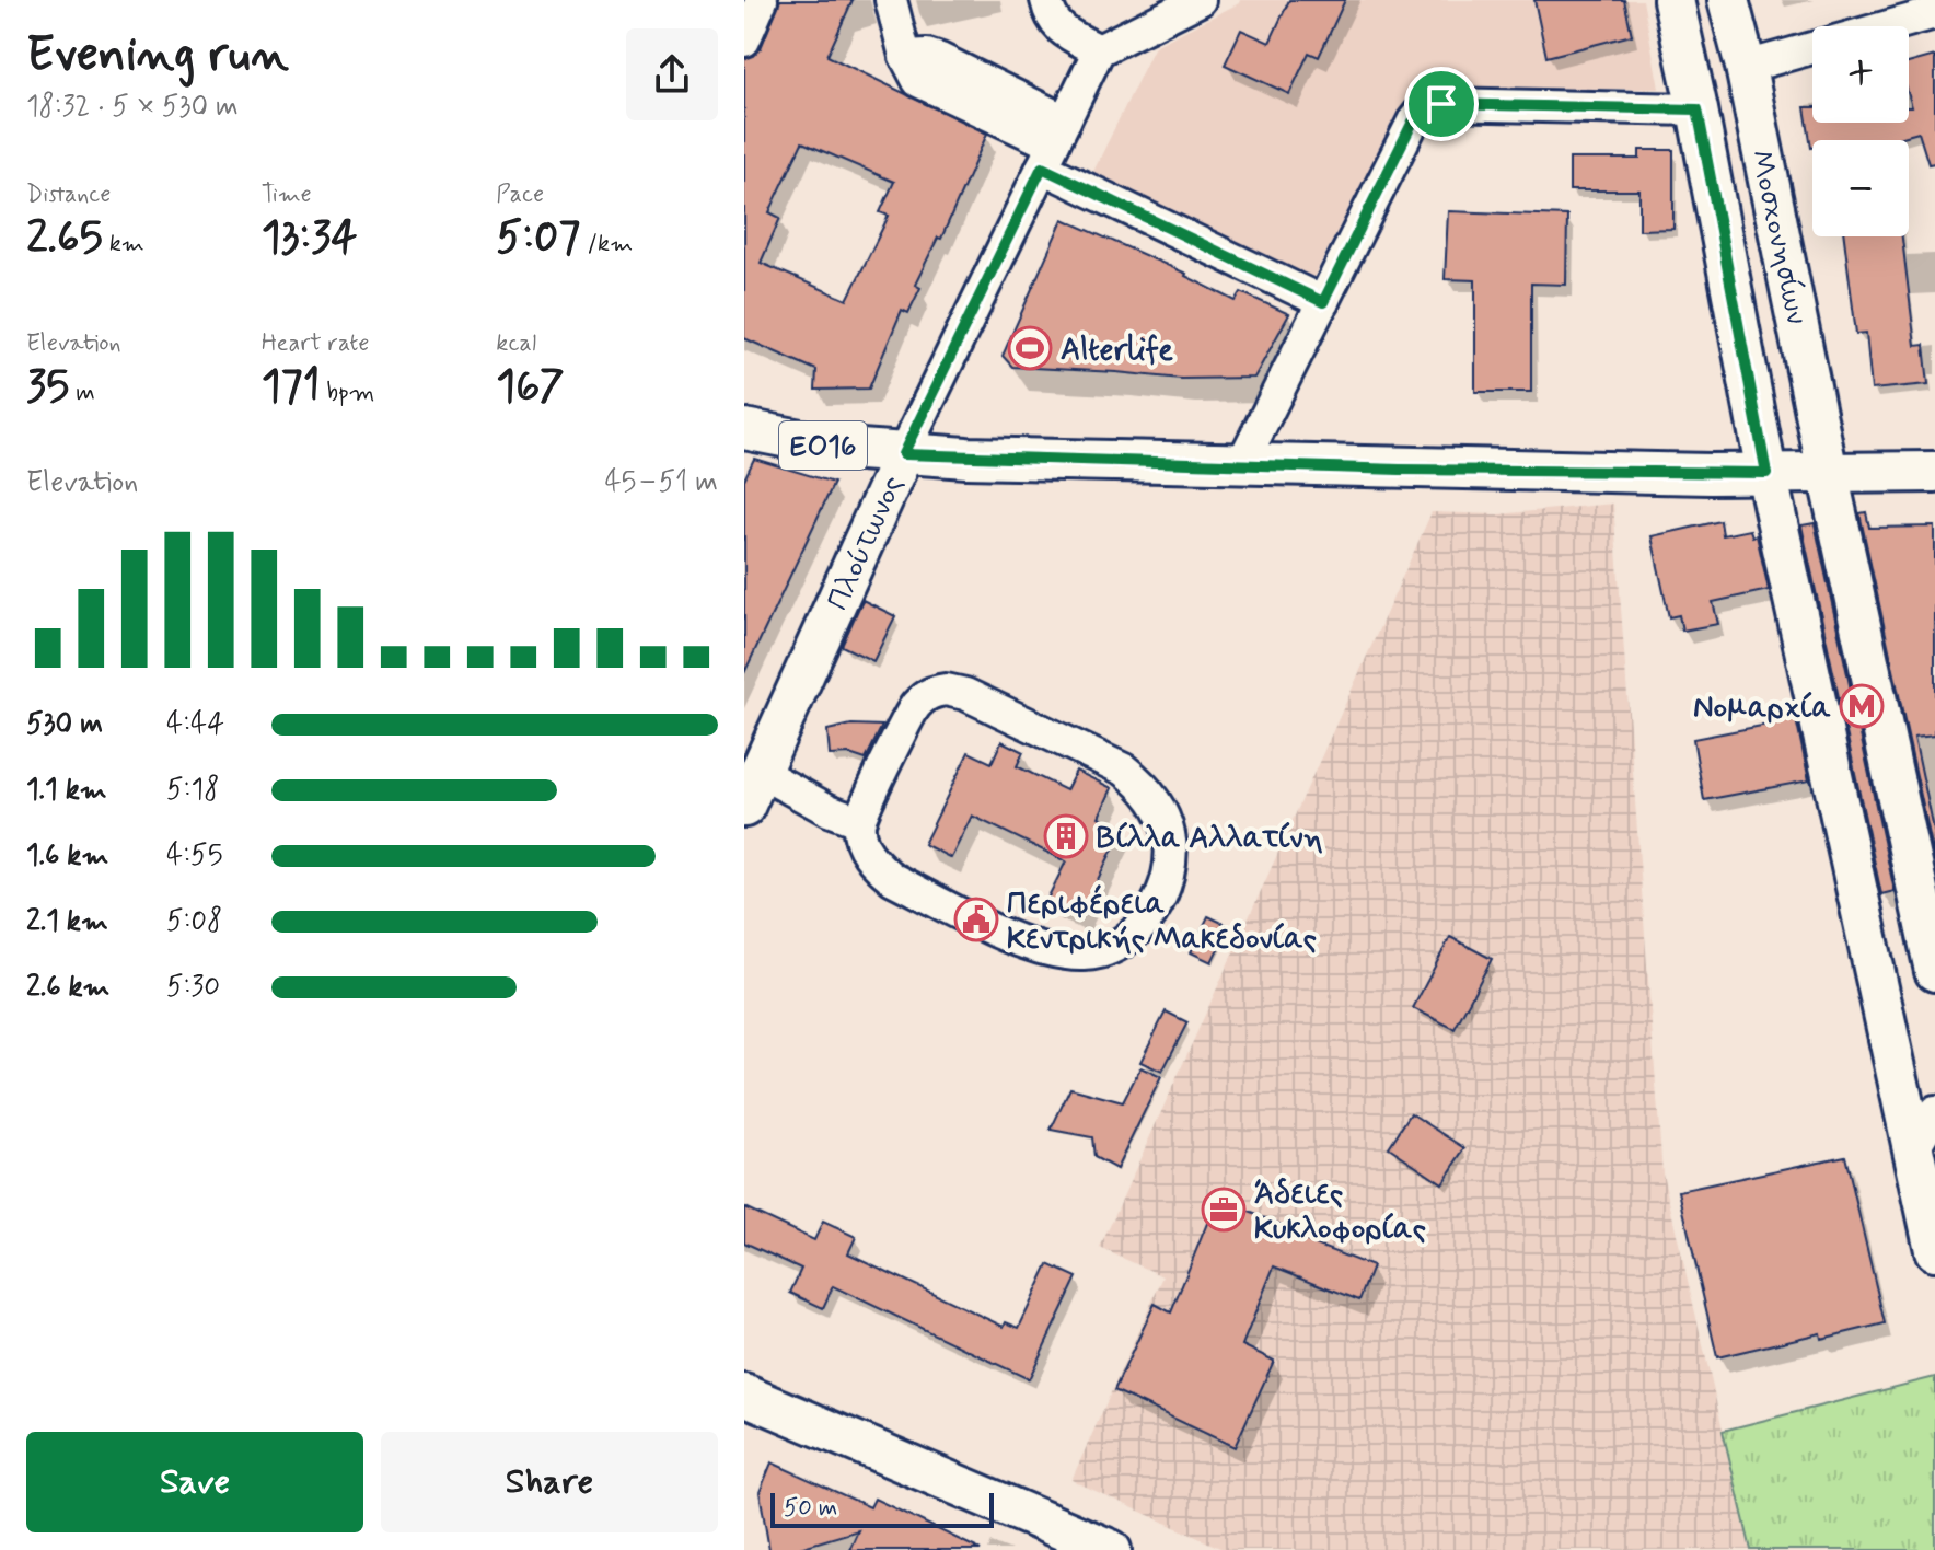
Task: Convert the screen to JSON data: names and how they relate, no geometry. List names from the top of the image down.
{
  "streets": {
    "main road": ["Μοσχονησίων", "ΕΟ16", "Πλούτωνος"]
  },
  "crossings": [
    ["Μοσχονησίων", "ΕΟ16"],
    ["ΕΟ16", "Πλούτωνος"]
  ],
  "places": {
    "sports": ["Alterlife"],
    "metro station": ["Νομαρχία"],
    "building": ["Βίλλα Αλλατίνη"],
    "public building": ["Περιφέρεια Κεντρικής Μακεδονίας"],
    "office": ["Άδειες Κυκλοφορίας"]
  },
  "scale_bar": "50 m",
  "page": {
    "heading": ["Evening run", "18:32 · 5 × 530 m"],
    "map_buttons": ["+", "−"],
    "stats": [
      ["Distance", "2.65 km"],
      ["Time", "13:34"],
      ["Pace", "5:07 /km"],
      ["Elevation", "35 m"],
      ["Heart rate", "171 bpm"],
      ["kcal", "167"]
    ],
    "chart": ["Elevation", "45–51 m"],
    "list": [
      {
        "name": "530 m",
        "note": "4:44"
      },
      {
        "name": "1.1 km",
        "note": "5:18"
      },
      {
        "name": "1.6 km",
        "note": "4:55"
      },
      {
        "name": "2.1 km",
        "note": "5:08"
      },
      {
        "name": "2.6 km",
        "note": "5:30"
      }
    ],
    "buttons": ["Save", "Share"],
    "scale": "50 m"
  }
}
